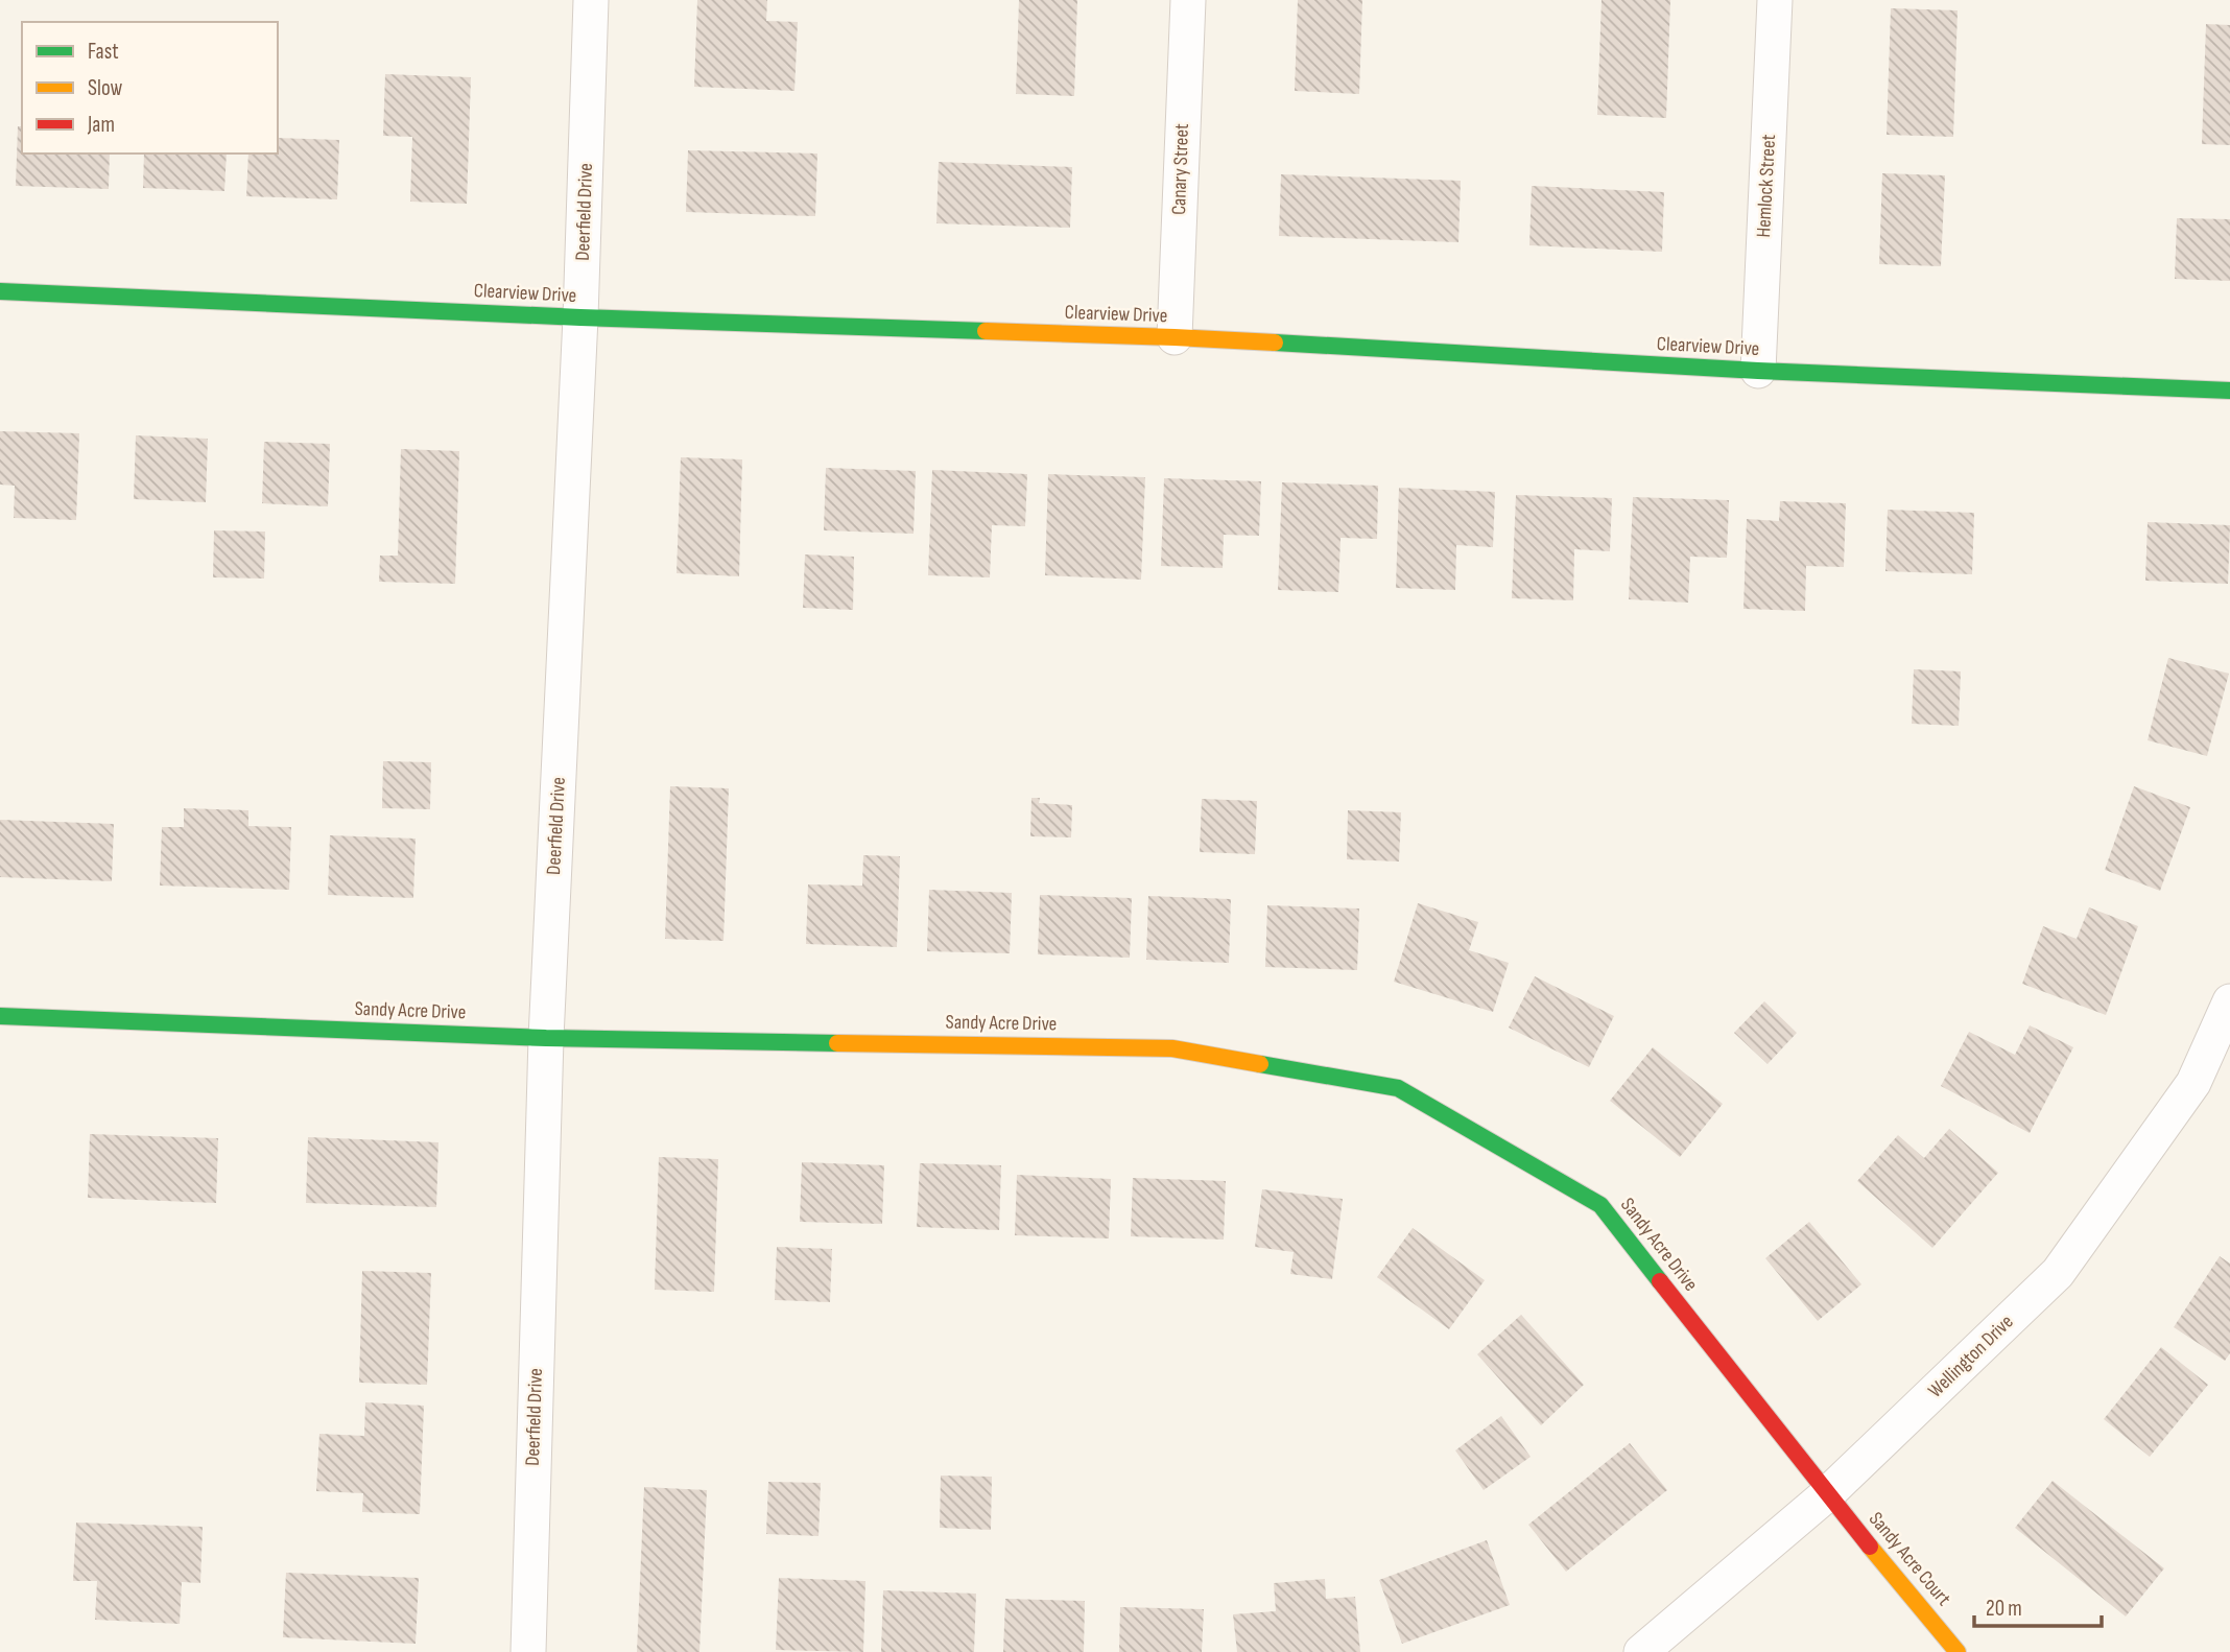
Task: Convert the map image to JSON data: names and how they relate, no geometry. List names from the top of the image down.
{
  "streets": {
    "street": [
      "Canary Street",
      "Hemlock Street",
      "Deerfield Drive",
      "Clearview Drive",
      "Sandy Acre Drive",
      "Wellington Drive",
      "Sandy Acre Court"
    ]
  },
  "crossings": [
    ["Canary Street", "Clearview Drive"],
    ["Hemlock Street", "Clearview Drive"],
    ["Deerfield Drive", "Clearview Drive"],
    ["Deerfield Drive", "Sandy Acre Drive"],
    ["Sandy Acre Drive", "Wellington Drive"],
    ["Sandy Acre Drive", "Sandy Acre Court"],
    ["Wellington Drive", "Sandy Acre Court"]
  ],
  "legend": ["Fast", "Slow", "Jam"],
  "scale_bar": "20 m"
}
